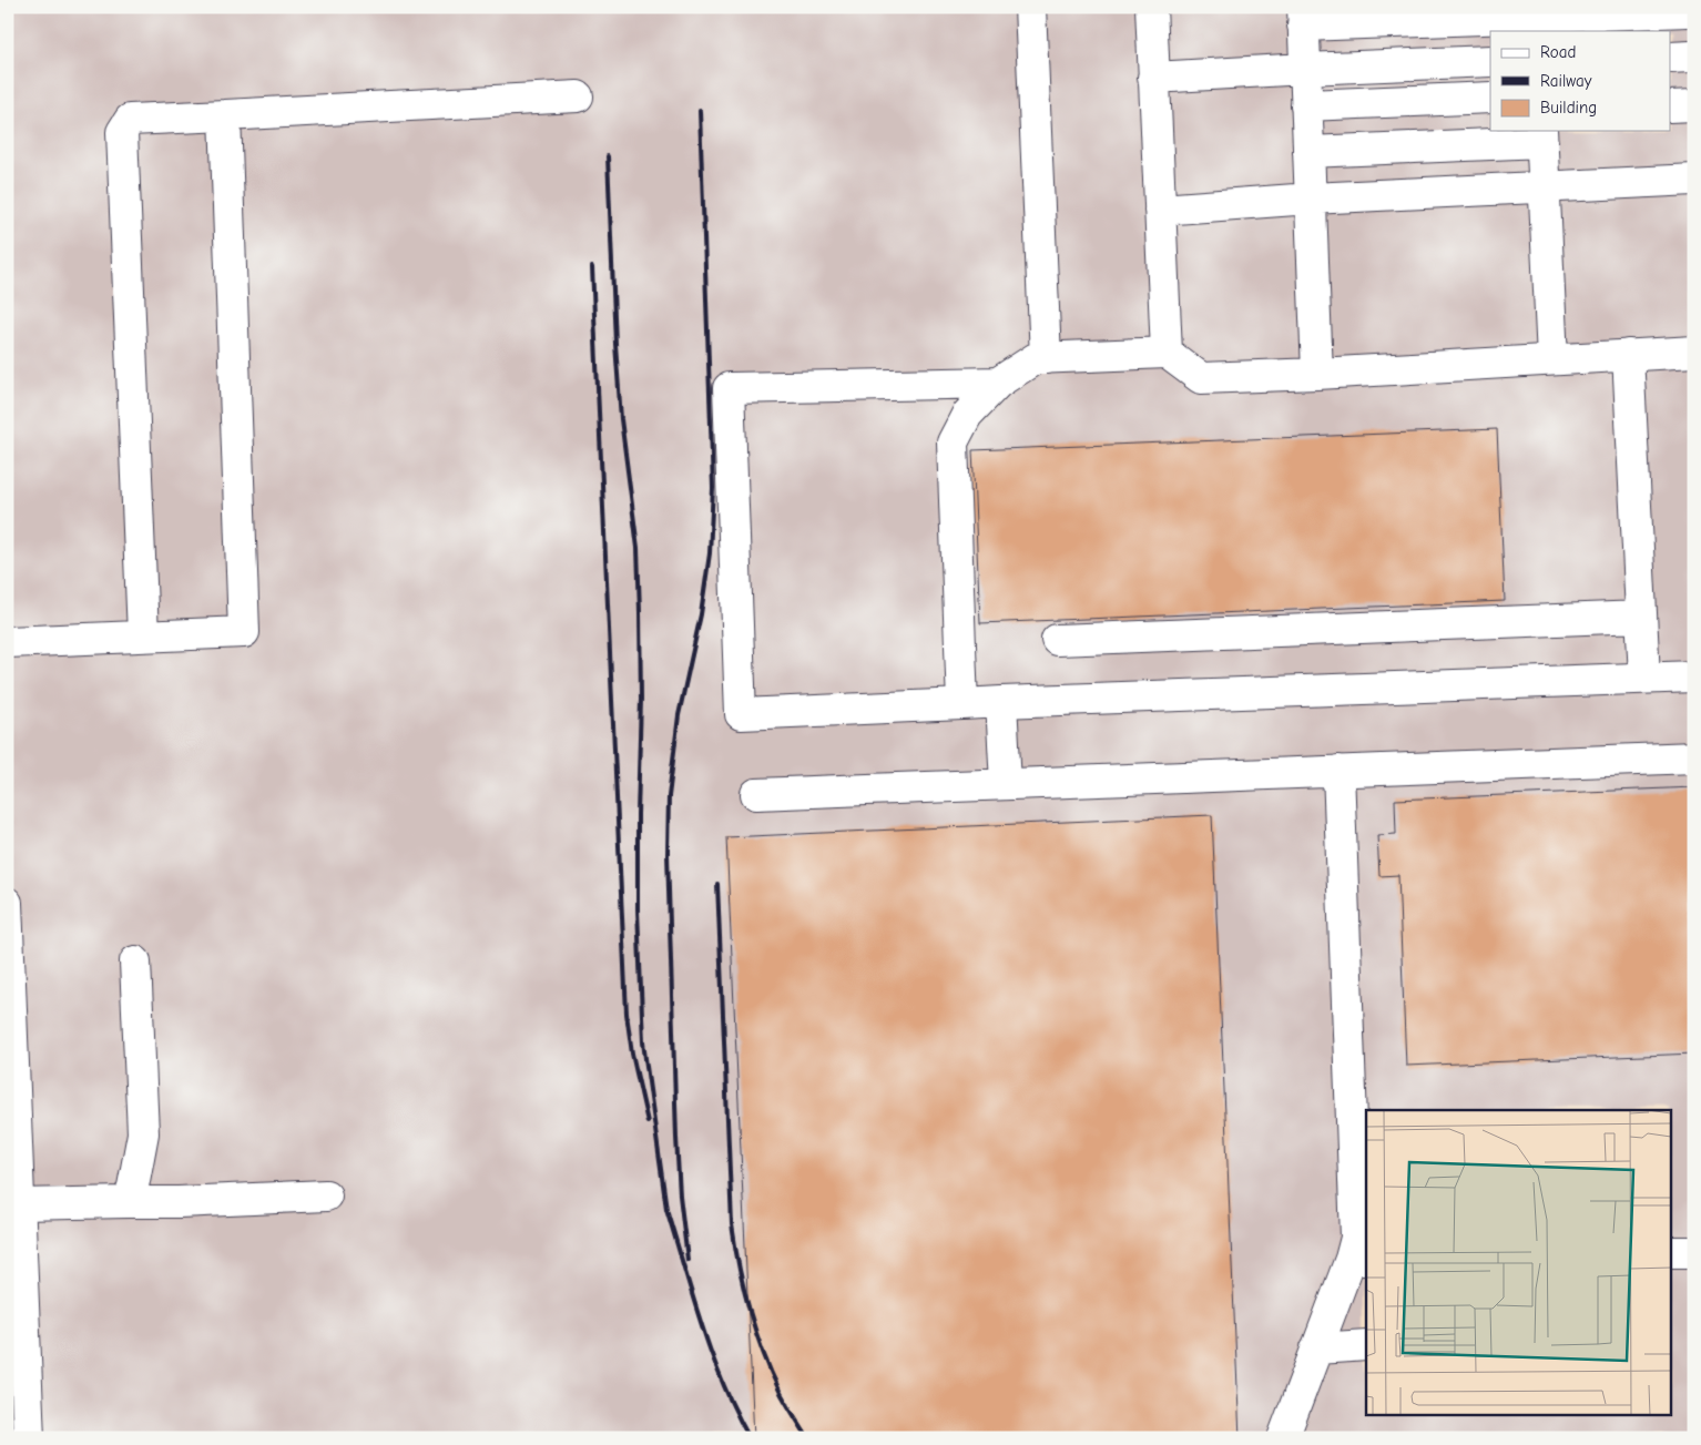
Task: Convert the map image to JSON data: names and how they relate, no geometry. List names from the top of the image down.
{
  "legend": ["Road", "Railway", "Building"]
}
